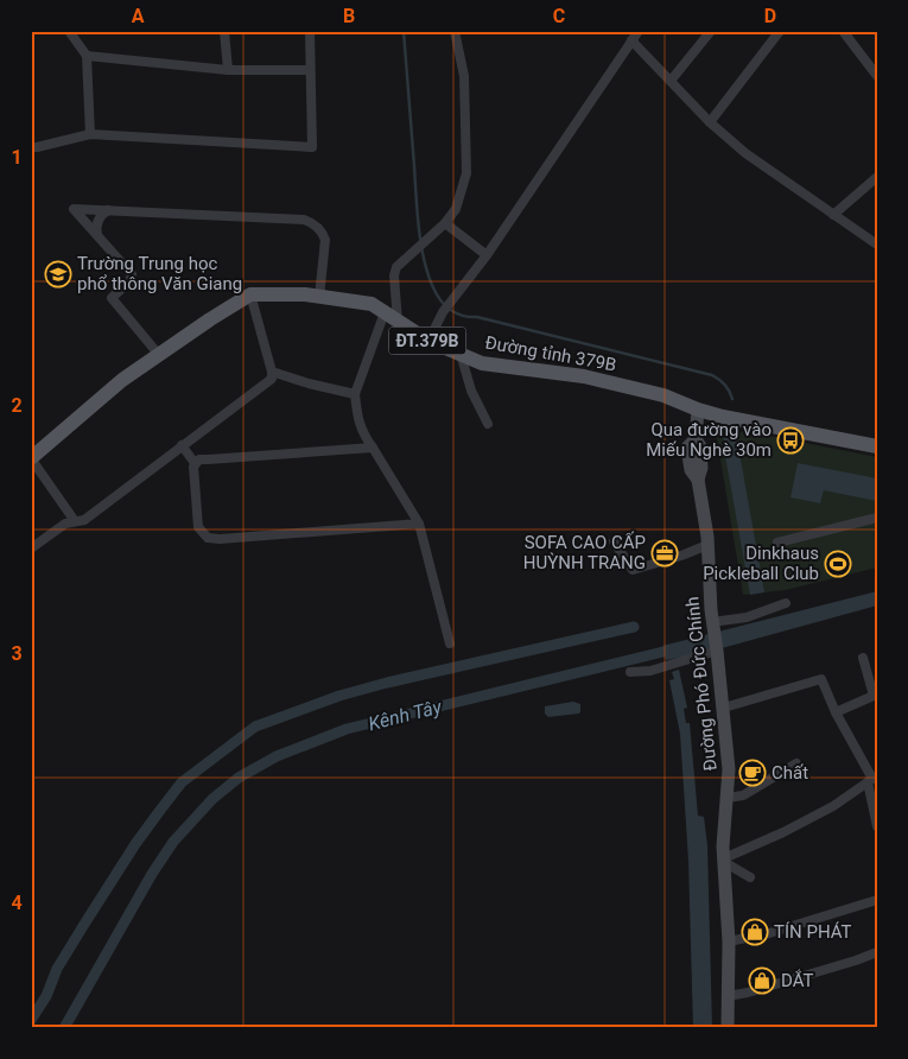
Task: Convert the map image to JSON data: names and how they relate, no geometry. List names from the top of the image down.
{
  "streets": {
    "main road": ["ĐT.379B", "Đường tỉnh 379B", "Đường Phó Đức Chính"]
  },
  "crossings": [
    ["Đường tỉnh 379B", "Đường Phó Đức Chính"]
  ],
  "water": ["Kênh Tây"],
  "places": {
    "school or university": ["Trường Trung học phổ thông Văn Giang"],
    "bus stop": ["Qua đường vào Miếu Nghè 30m"],
    "office": ["SOFA CAO CẤP HUỲNH TRANG"],
    "sports": ["Dinkhaus Pickleball Club"],
    "cafe": ["Chất"],
    "shop": ["TÍN PHÁT", "DẮT"]
  },
  "grid": {
    "columns": [
      "A",
      "B",
      "C",
      "D"
    ],
    "rows": [
      "1",
      "2",
      "3",
      "4"
    ]
  }
}
